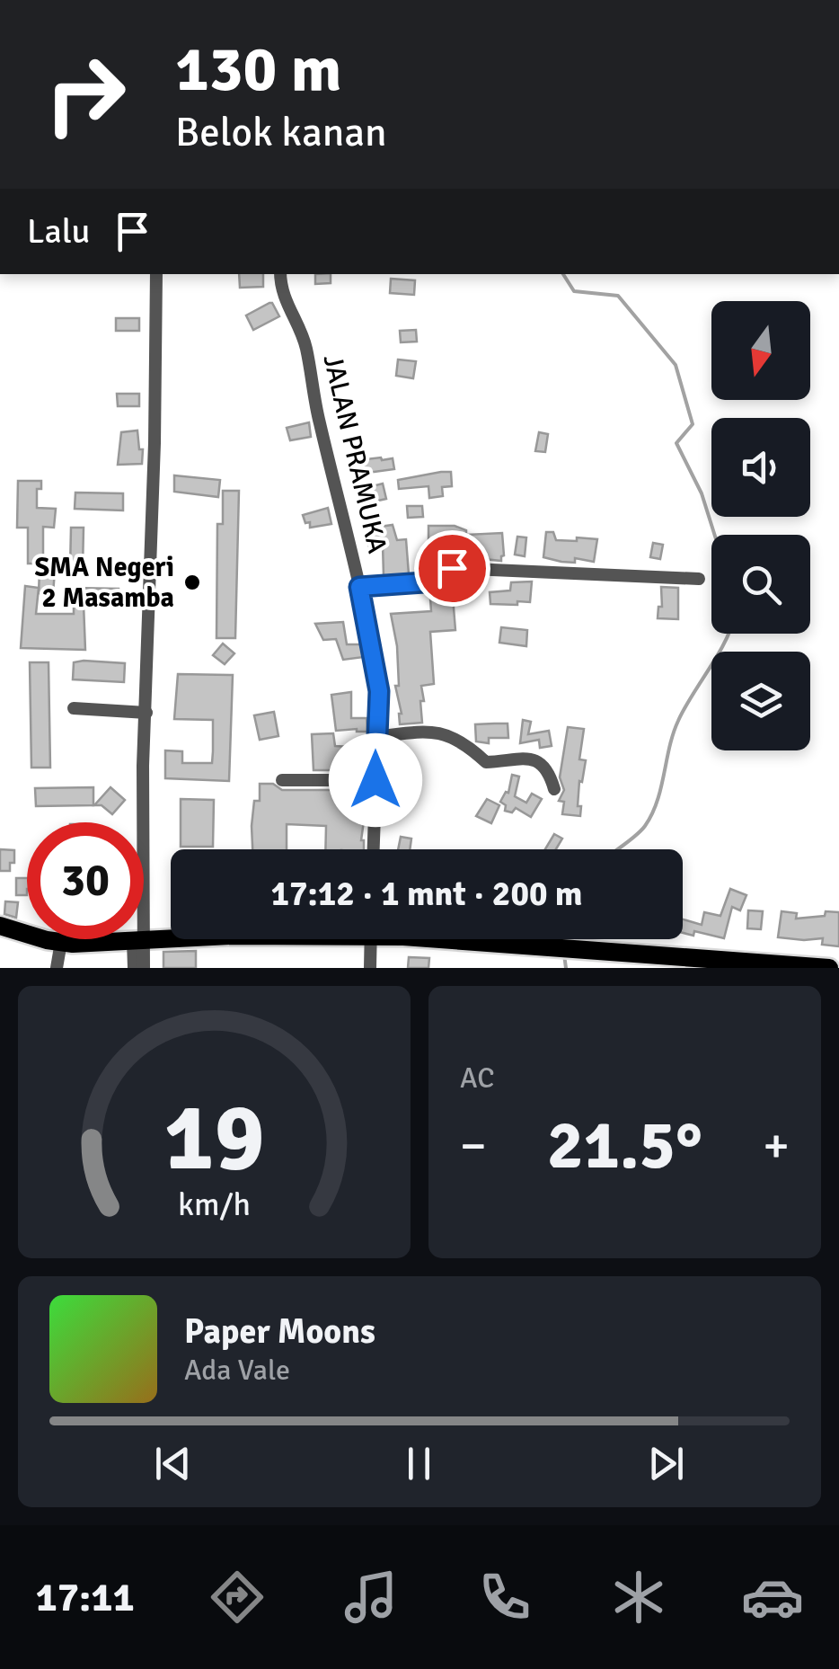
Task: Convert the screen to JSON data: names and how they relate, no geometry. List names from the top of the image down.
{
  "streets": {
    "street": ["JALAN PRAMUKA"]
  },
  "places": ["SMA Negeri 2 Masamba"],
  "north": "bottom",
  "page": {
    "turn": ["130 m", "Belok kanan"],
    "then": "Lalu",
    "limit": "30",
    "trip": "17:12 · 1 mnt · 200 m",
    "tile": "AC",
    "heat": ["−", "21.5°", "+"],
    "song": ["Paper Moons", "Ada Vale"],
    "tabs": "17:11",
    "gauge": ["19", "km/h"]
  }
}
